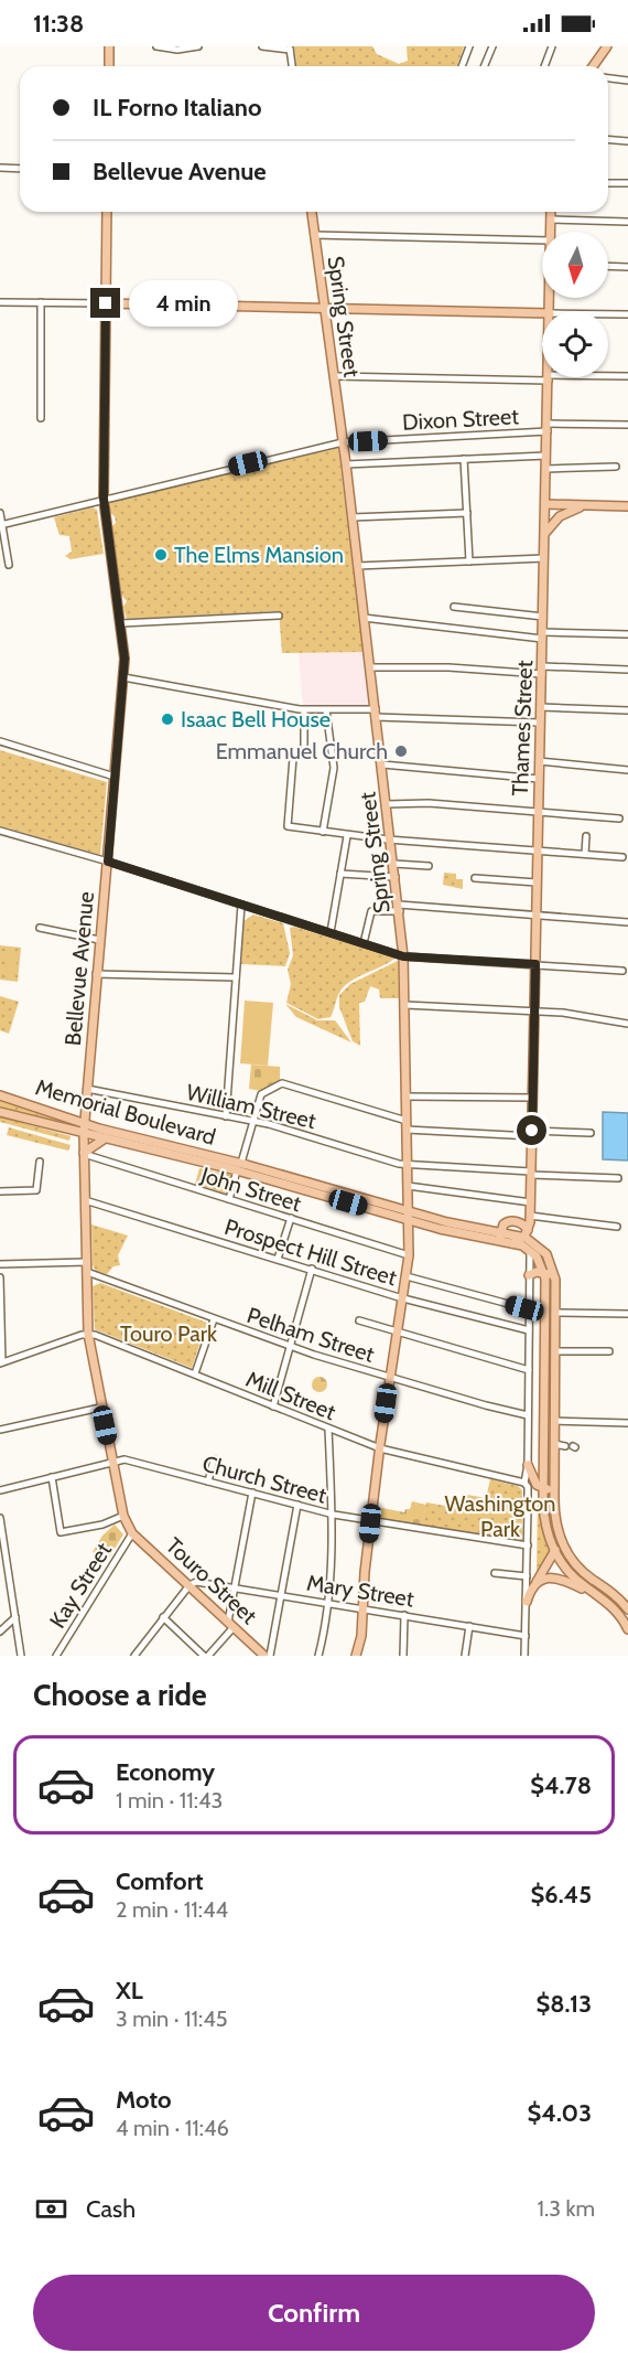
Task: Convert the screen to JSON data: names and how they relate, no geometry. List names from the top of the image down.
{
  "streets": {
    "main road": [
      "Spring Street",
      "Thames Street",
      "Bellevue Avenue",
      "Memorial Boulevard",
      "Touro Street"
    ],
    "street": [
      "Dixon Street",
      "William Street",
      "John Street",
      "Prospect Hill Street",
      "Pelham Street",
      "Mill Street",
      "Church Street",
      "Kay Street",
      "Mary Street"
    ]
  },
  "crossings": [
    ["Spring Street", "Dixon Street"],
    ["Spring Street", "William Street"],
    ["Spring Street", "John Street"],
    ["Spring Street", "Prospect Hill Street"],
    ["Spring Street", "Pelham Street"],
    ["Spring Street", "Mill Street"],
    ["Spring Street", "Church Street"],
    ["Spring Street", "Mary Street"],
    ["Dixon Street", "Thames Street"],
    ["Dixon Street", "Bellevue Avenue"],
    ["Thames Street", "William Street"],
    ["Bellevue Avenue", "William Street"],
    ["Bellevue Avenue", "Memorial Boulevard"],
    ["Bellevue Avenue", "John Street"],
    ["Bellevue Avenue", "Prospect Hill Street"],
    ["Bellevue Avenue", "Pelham Street"],
    ["Bellevue Avenue", "Mill Street"],
    ["Bellevue Avenue", "Church Street"],
    ["Bellevue Avenue", "Touro Street"],
    ["Bellevue Avenue", "Kay Street"],
    ["Touro Street", "Kay Street"],
    ["Touro Street", "Mary Street"]
  ],
  "parks": ["Touro Park", "Washington Park"],
  "places": ["The Elms Mansion", "Isaac Bell House", "Emmanuel Church"],
  "north": "bottom",
  "page": {
    "status": "11:38",
    "banner": ["IL Forno Italiano", "Bellevue Avenue"],
    "bubble": "4 min",
    "heading": "Choose a ride",
    "list": [
      {
        "name": "Economy",
        "note": "1 min · 11:43",
        "value": "$4.78"
      },
      {
        "name": "Comfort",
        "note": "2 min · 11:44",
        "value": "$6.45"
      },
      {
        "name": "XL",
        "note": "3 min · 11:45",
        "value": "$8.13"
      },
      {
        "name": "Moto",
        "note": "4 min · 11:46",
        "value": "$4.03"
      }
    ],
    "pay": ["Cash", "1.3 km"],
    "buttons": "Confirm"
  }
}
